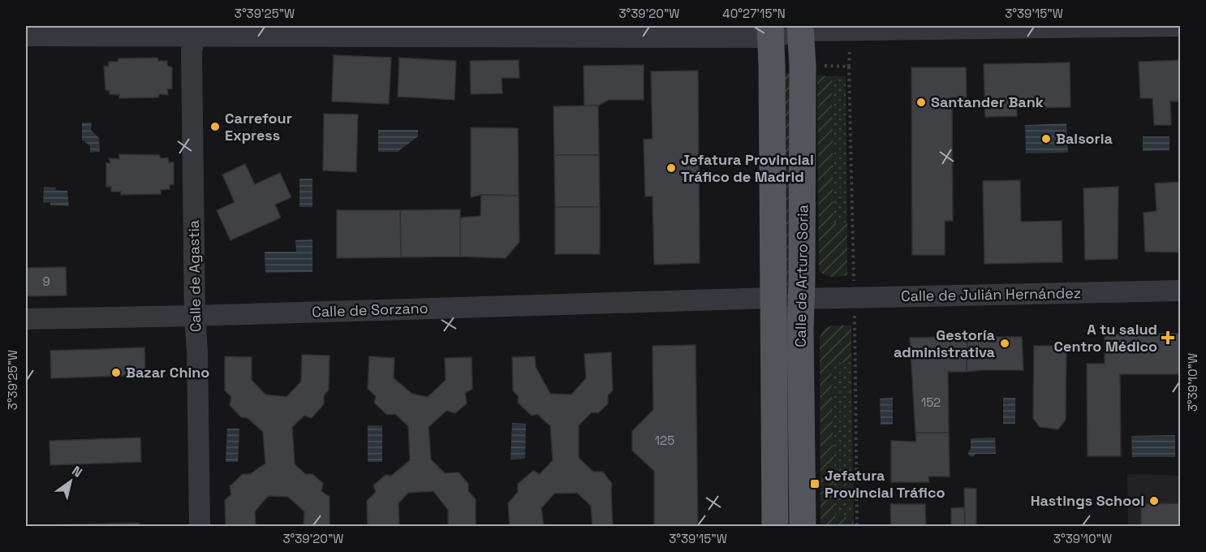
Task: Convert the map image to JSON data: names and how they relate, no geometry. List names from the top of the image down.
{
  "streets": {
    "main road": ["Calle de Arturo Soria"],
    "street": ["Calle de Agastia", "Calle de Julián Hernández", "Calle de Sorzano"]
  },
  "crossings": [
    ["Calle de Agastia", "Calle de Sorzano"],
    ["Calle de Arturo Soria", "Calle de Julián Hernández"],
    ["Calle de Arturo Soria", "Calle de Sorzano"]
  ],
  "places": {
    "other": [
      "Santander Bank",
      "Carrefour Express",
      "Balsoria",
      "Jefatura Provincial Tráfico de Madrid",
      "Gestoría administrativa",
      "Bazar Chino",
      "Hastings School"
    ],
    "health": ["A tu salud Centro Médico"],
    "transit": ["Jefatura Provincial Tráfico"]
  },
  "house_numbers": ["9", "152", "125"],
  "north": "top right",
  "coordinates": [
    "3°39'25\"W",
    "3°39'20\"W",
    "40°27'15\"N",
    "3°39'15\"W",
    "3°39'10\"W"
  ]
}
